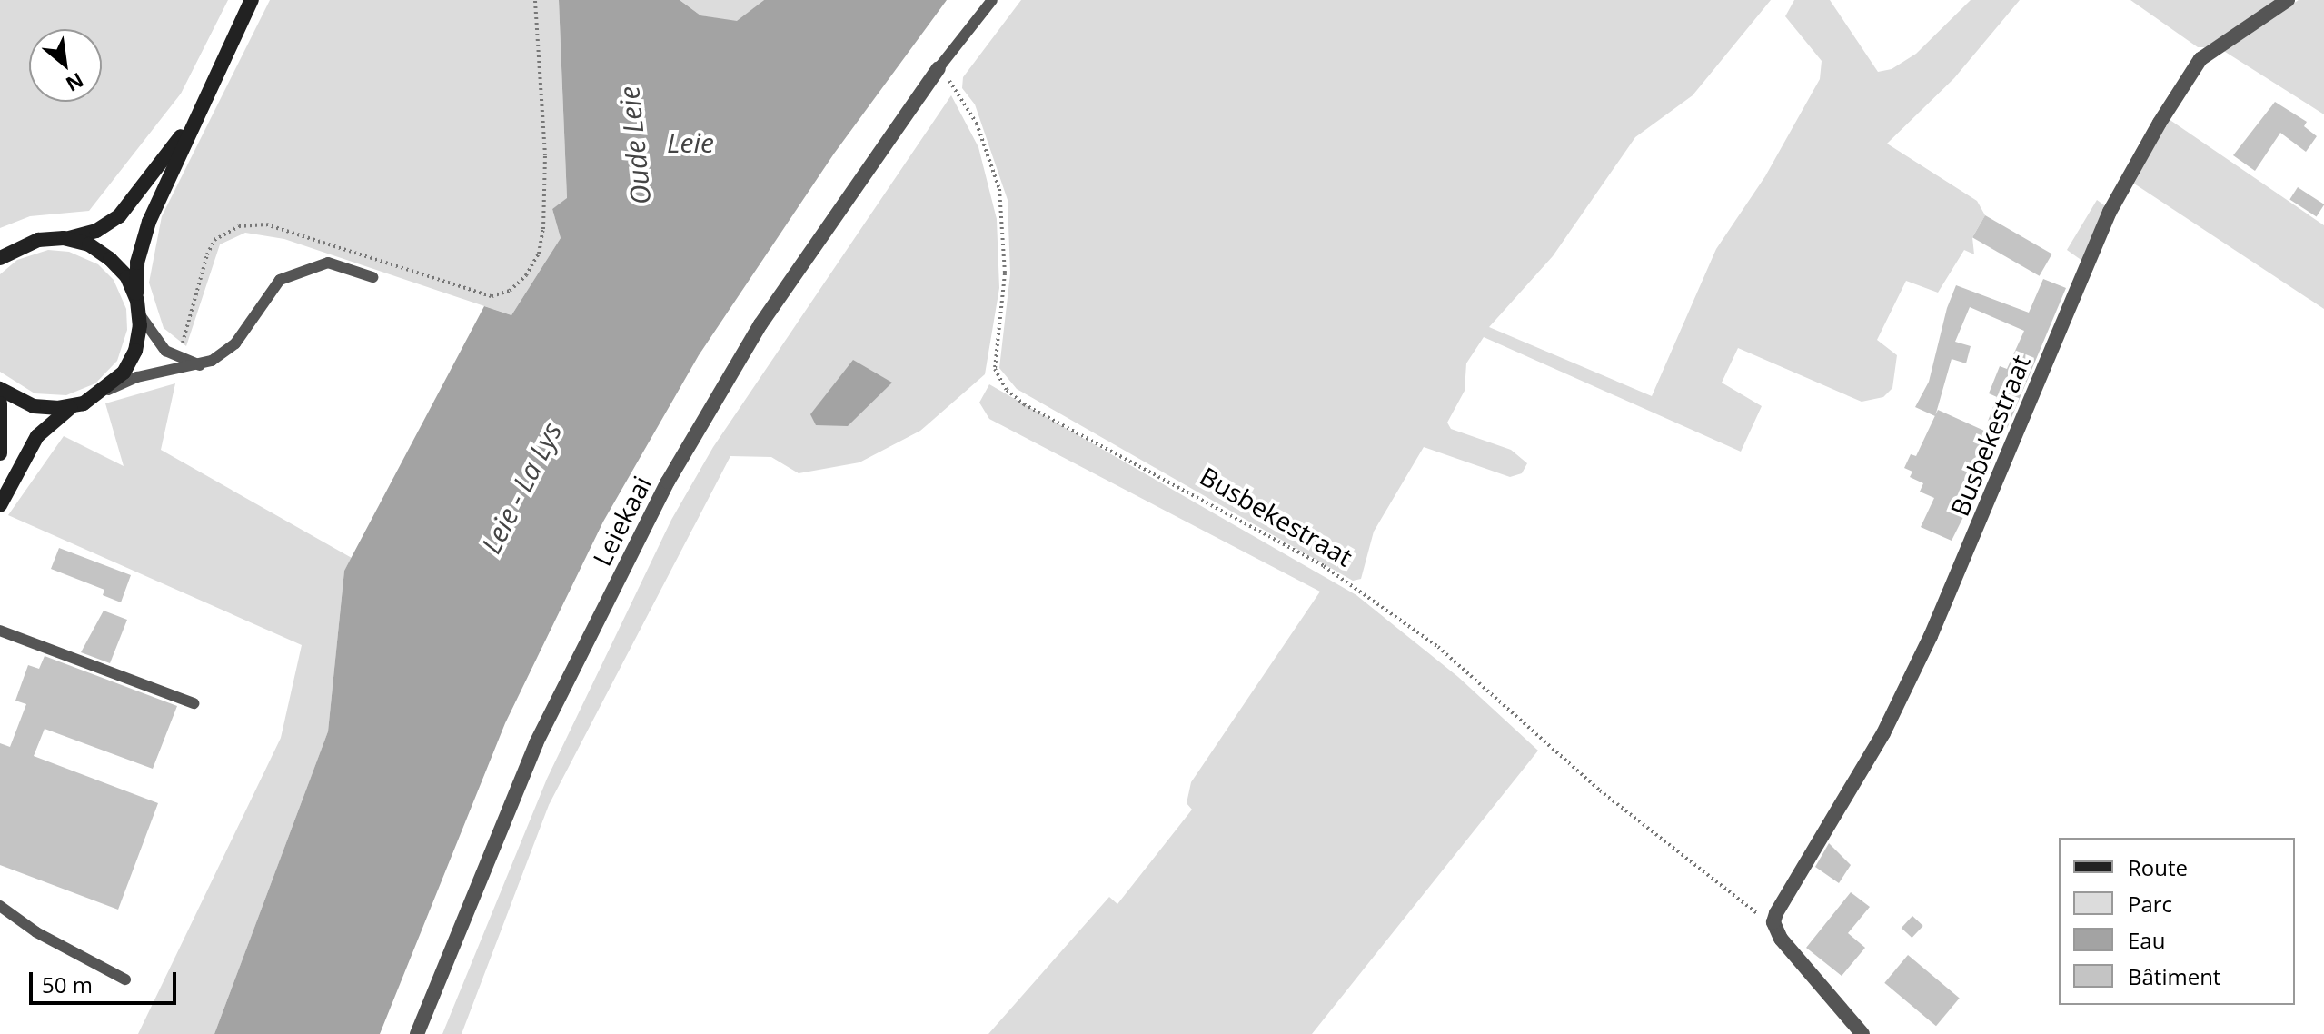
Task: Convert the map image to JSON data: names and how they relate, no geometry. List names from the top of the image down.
{
  "streets": {
    "street": ["Busbekestraat", "Leiekaai"]
  },
  "crossings": [
    ["Busbekestraat", "Leiekaai"]
  ],
  "water": ["Leie", "Oude Leie", "Leie - La Lys"],
  "legend": [
    "Route",
    "Parc",
    "Eau",
    "Bâtiment"
  ],
  "scale_bar": "50 m",
  "north": "bottom right"
}
